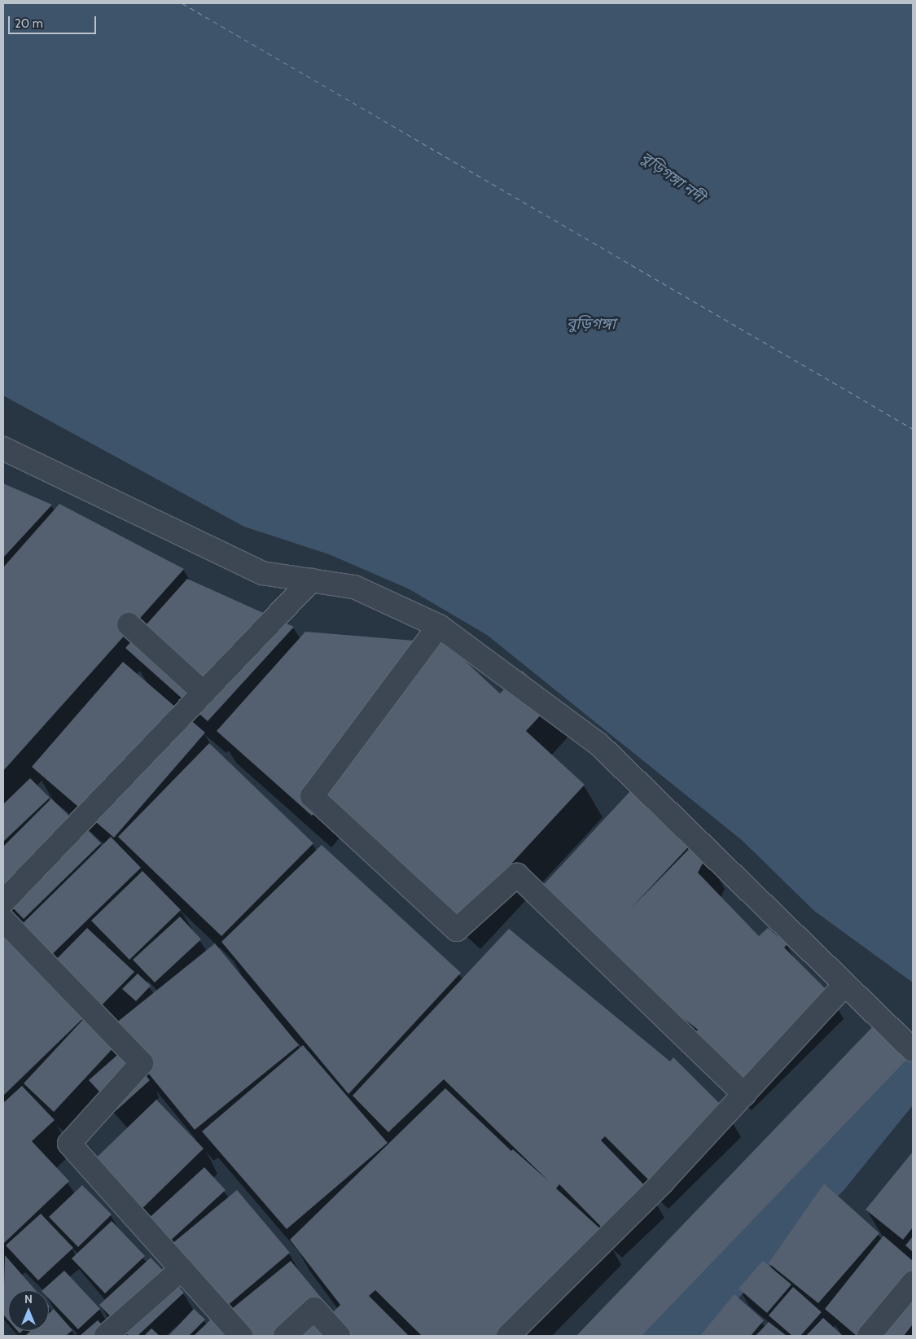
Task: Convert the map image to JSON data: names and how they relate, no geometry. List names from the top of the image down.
{
  "water": ["বুড়িগঙ্গা নদী", "বুড়িগঙ্গা"],
  "scale_bar": "20 m",
  "north": "top"
}
